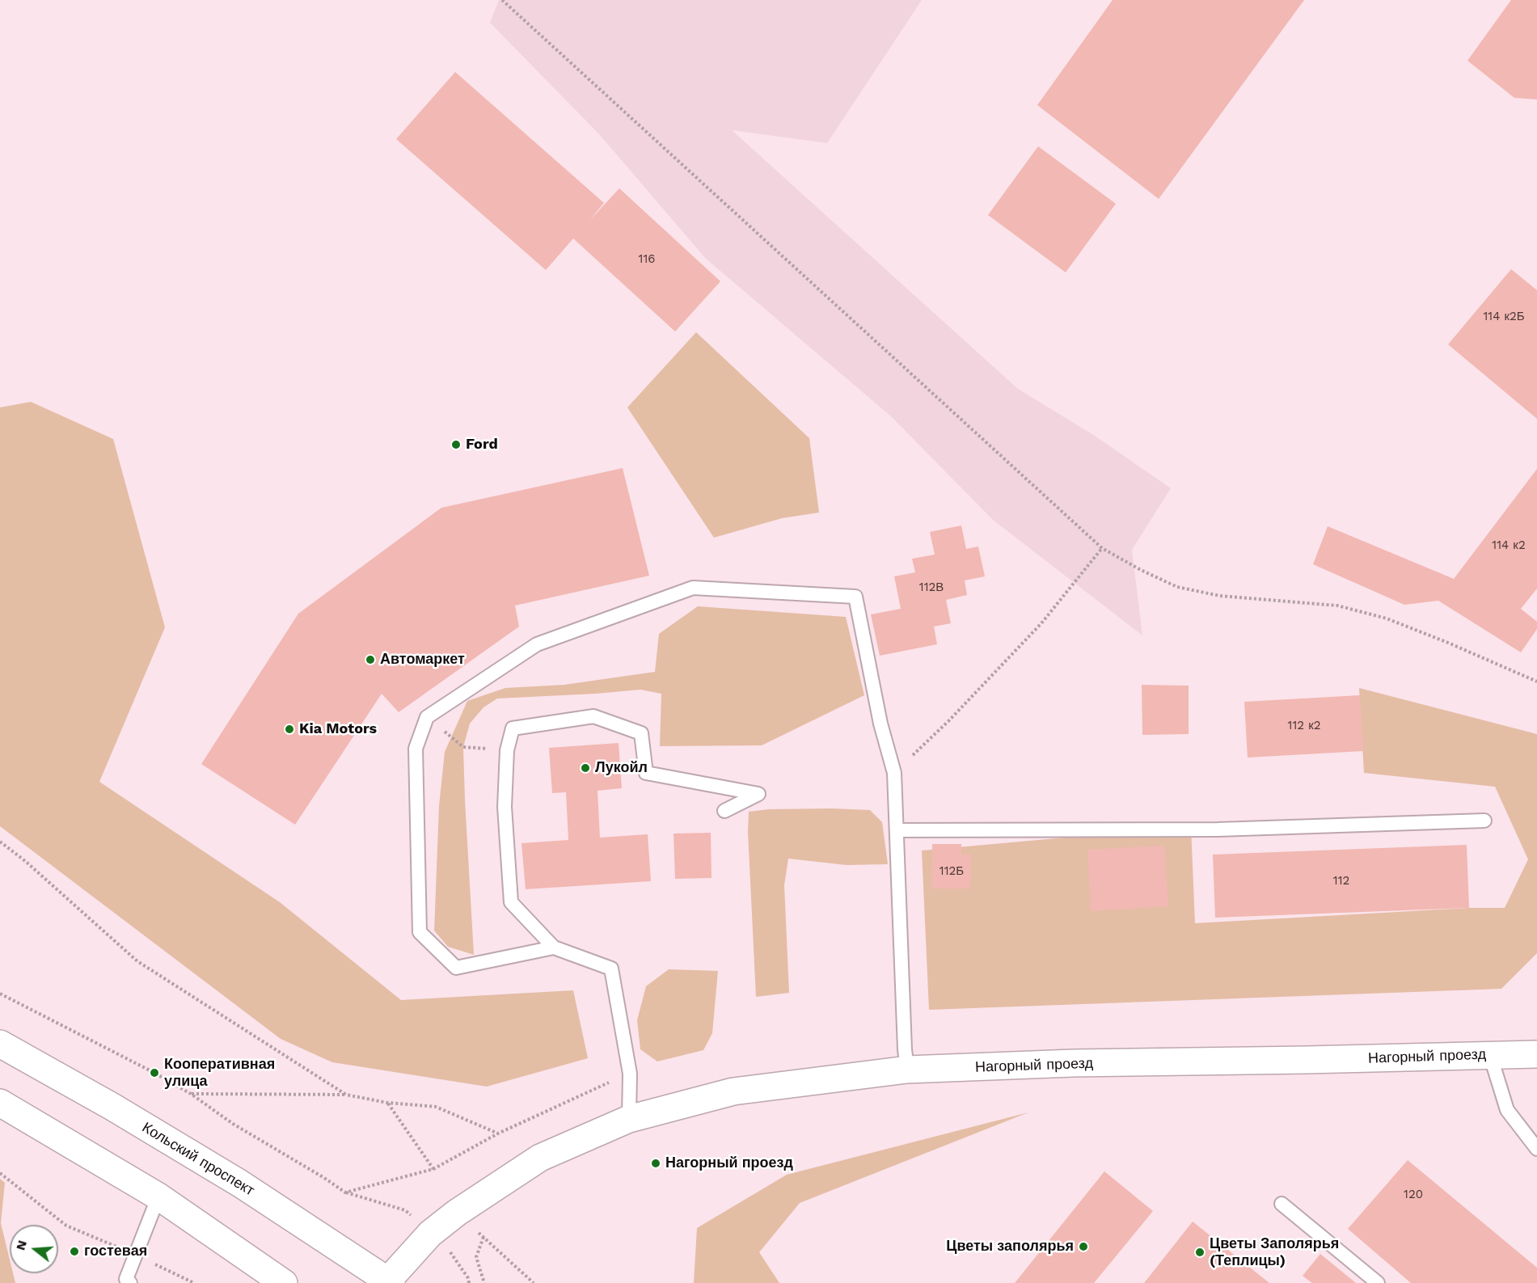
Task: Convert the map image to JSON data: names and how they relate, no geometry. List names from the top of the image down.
{
  "streets": {
    "main road": ["Нагорный проезд", "Кольский проспект"]
  },
  "crossings": [
    ["Нагорный проезд", "Кольский проспект"]
  ],
  "places": [
    "Ford",
    "Автомаркет",
    "Kia Motors",
    "Лукойл",
    "Кооперативная улица",
    "Нагорный проезд",
    "Цветы заполярья",
    "гостевая",
    "Цветы Заполярья (Теплицы)"
  ],
  "house_numbers": [
    "116",
    "114 к2Б",
    "114 к2",
    "112В",
    "112 к2",
    "112Б",
    "112",
    "120"
  ],
  "north": "left"
}
